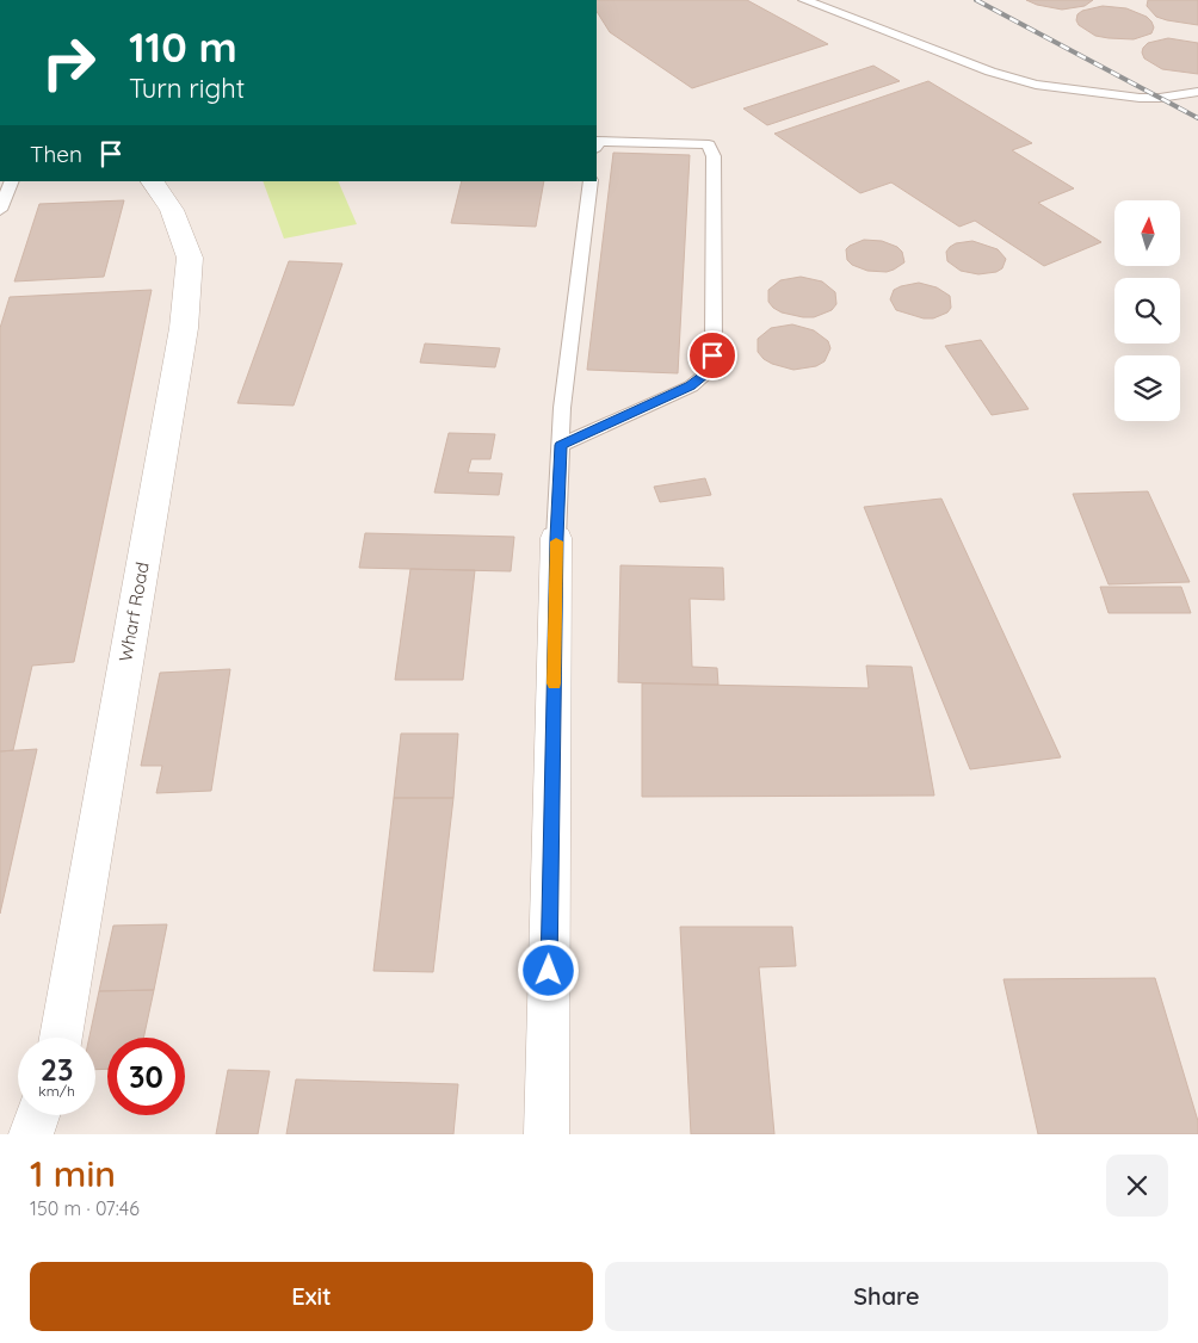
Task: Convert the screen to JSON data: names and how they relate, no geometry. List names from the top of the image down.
{
  "streets": {
    "street": ["Wharf Road"]
  },
  "north": "top",
  "page": {
    "turn": ["110 m", "Turn right"],
    "then": "Then",
    "speed": "23 km/h",
    "limit": "30",
    "heading": ["1 min", "150 m · 07:46"],
    "buttons": ["Exit", "Share"]
  }
}
